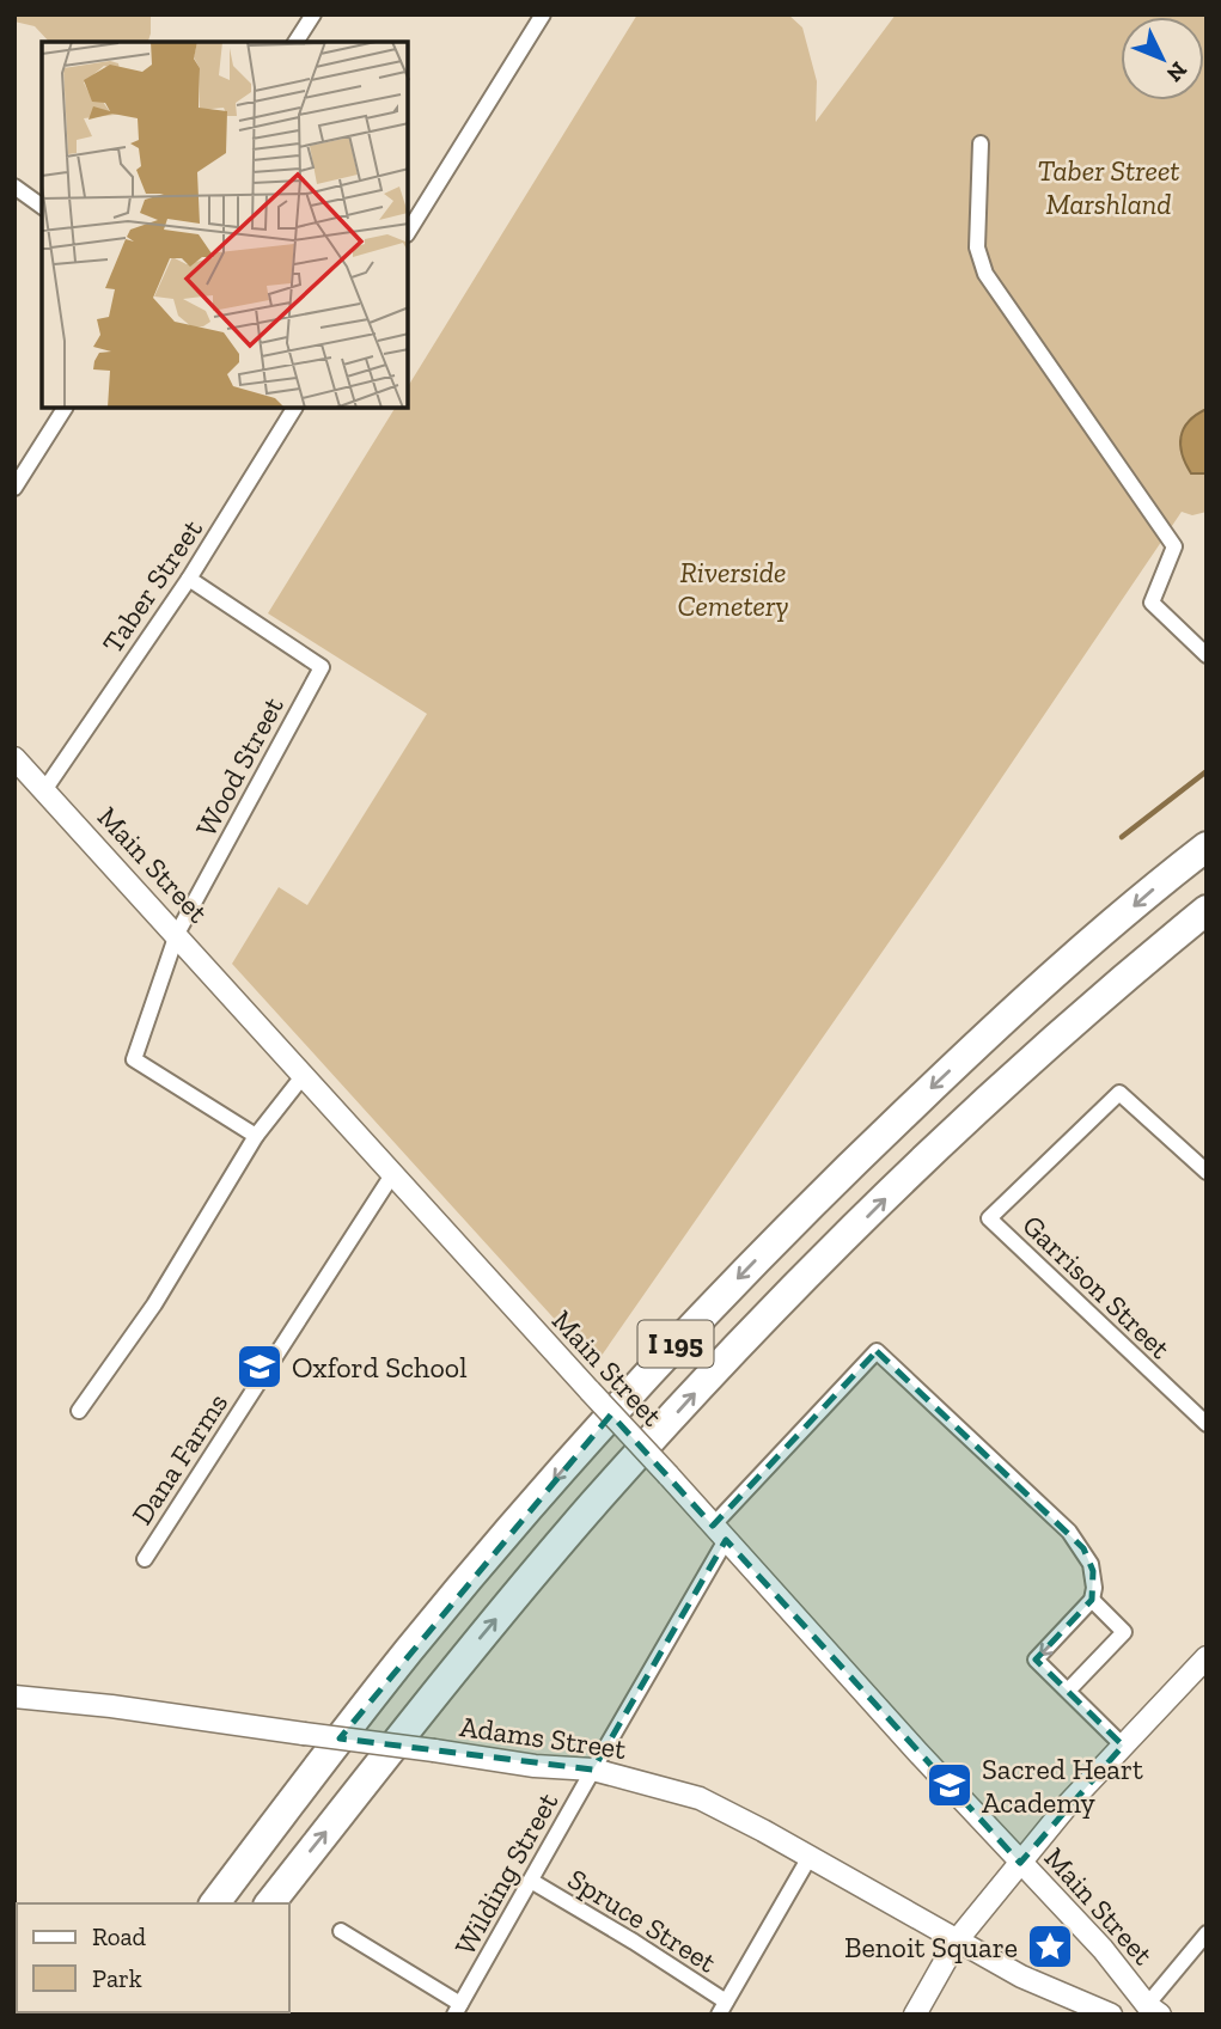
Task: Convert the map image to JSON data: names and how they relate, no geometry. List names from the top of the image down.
{
  "streets": {
    "highway": ["I 195"],
    "main road": ["Main Street", "Adams Street"],
    "street": [
      "Taber Street",
      "Wood Street",
      "Garrison Street",
      "Dana Farms",
      "Wilding Street",
      "Spruce Street"
    ]
  },
  "crossings": [
    ["Taber Street", "Wood Street"],
    ["Taber Street", "Main Street"],
    ["Wood Street", "Main Street"],
    ["Main Street", "Dana Farms"],
    ["Main Street", "Wilding Street"],
    ["Adams Street", "Wilding Street"],
    ["Wilding Street", "Spruce Street"]
  ],
  "parks": ["Taber Street Marshland", "Riverside Cemetery"],
  "places": {
    "school or university": ["Oxford School", "Sacred Heart Academy"],
    "place": ["Benoit Square"]
  },
  "legend": ["Road", "Park"],
  "north": "bottom right"
}
